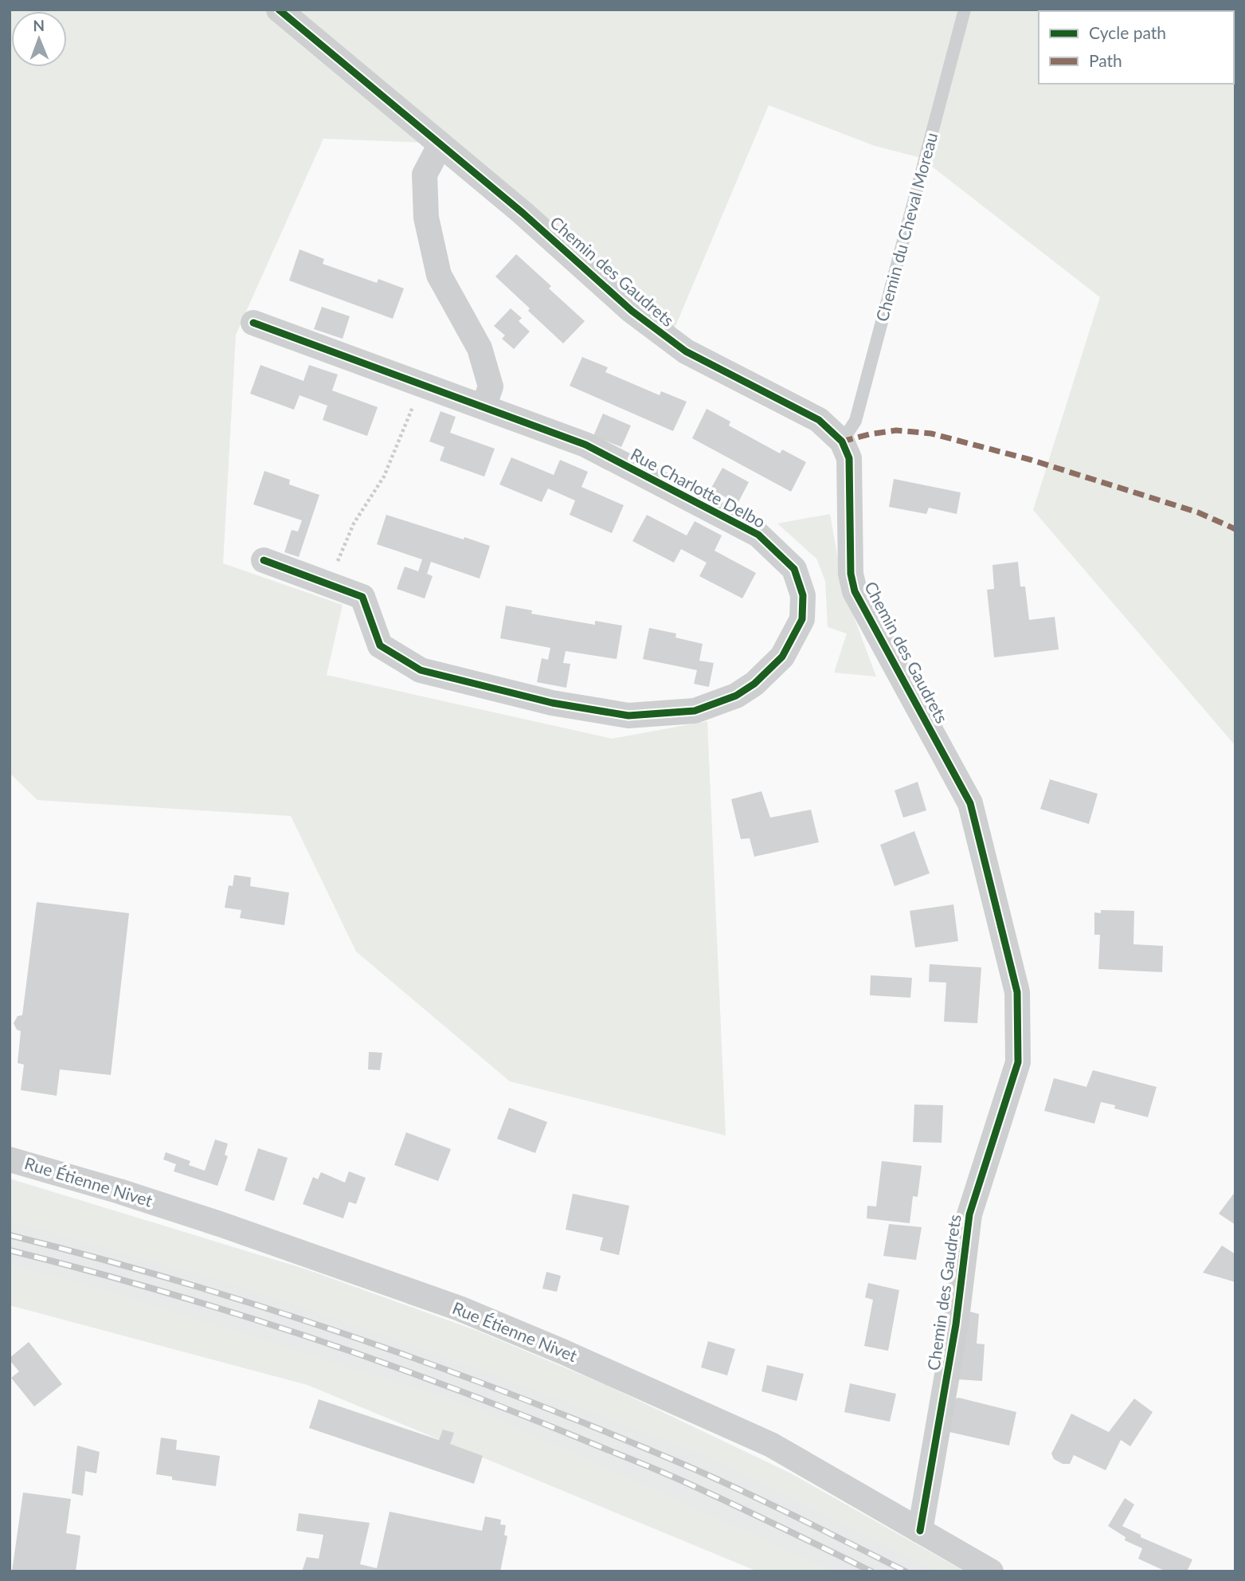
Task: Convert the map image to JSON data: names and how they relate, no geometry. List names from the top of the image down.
{
  "streets": {
    "street": ["Chemin des Gaudrets", "Rue Charlotte Delbo", "Rue Étienne Nivet"],
    "lane": ["Chemin du Cheval Moreau"]
  },
  "crossings": [
    ["Chemin du Cheval Moreau", "Chemin des Gaudrets"],
    ["Chemin des Gaudrets", "Rue Étienne Nivet"]
  ],
  "legend": ["Cycle path", "Path"],
  "north": "top"
}
